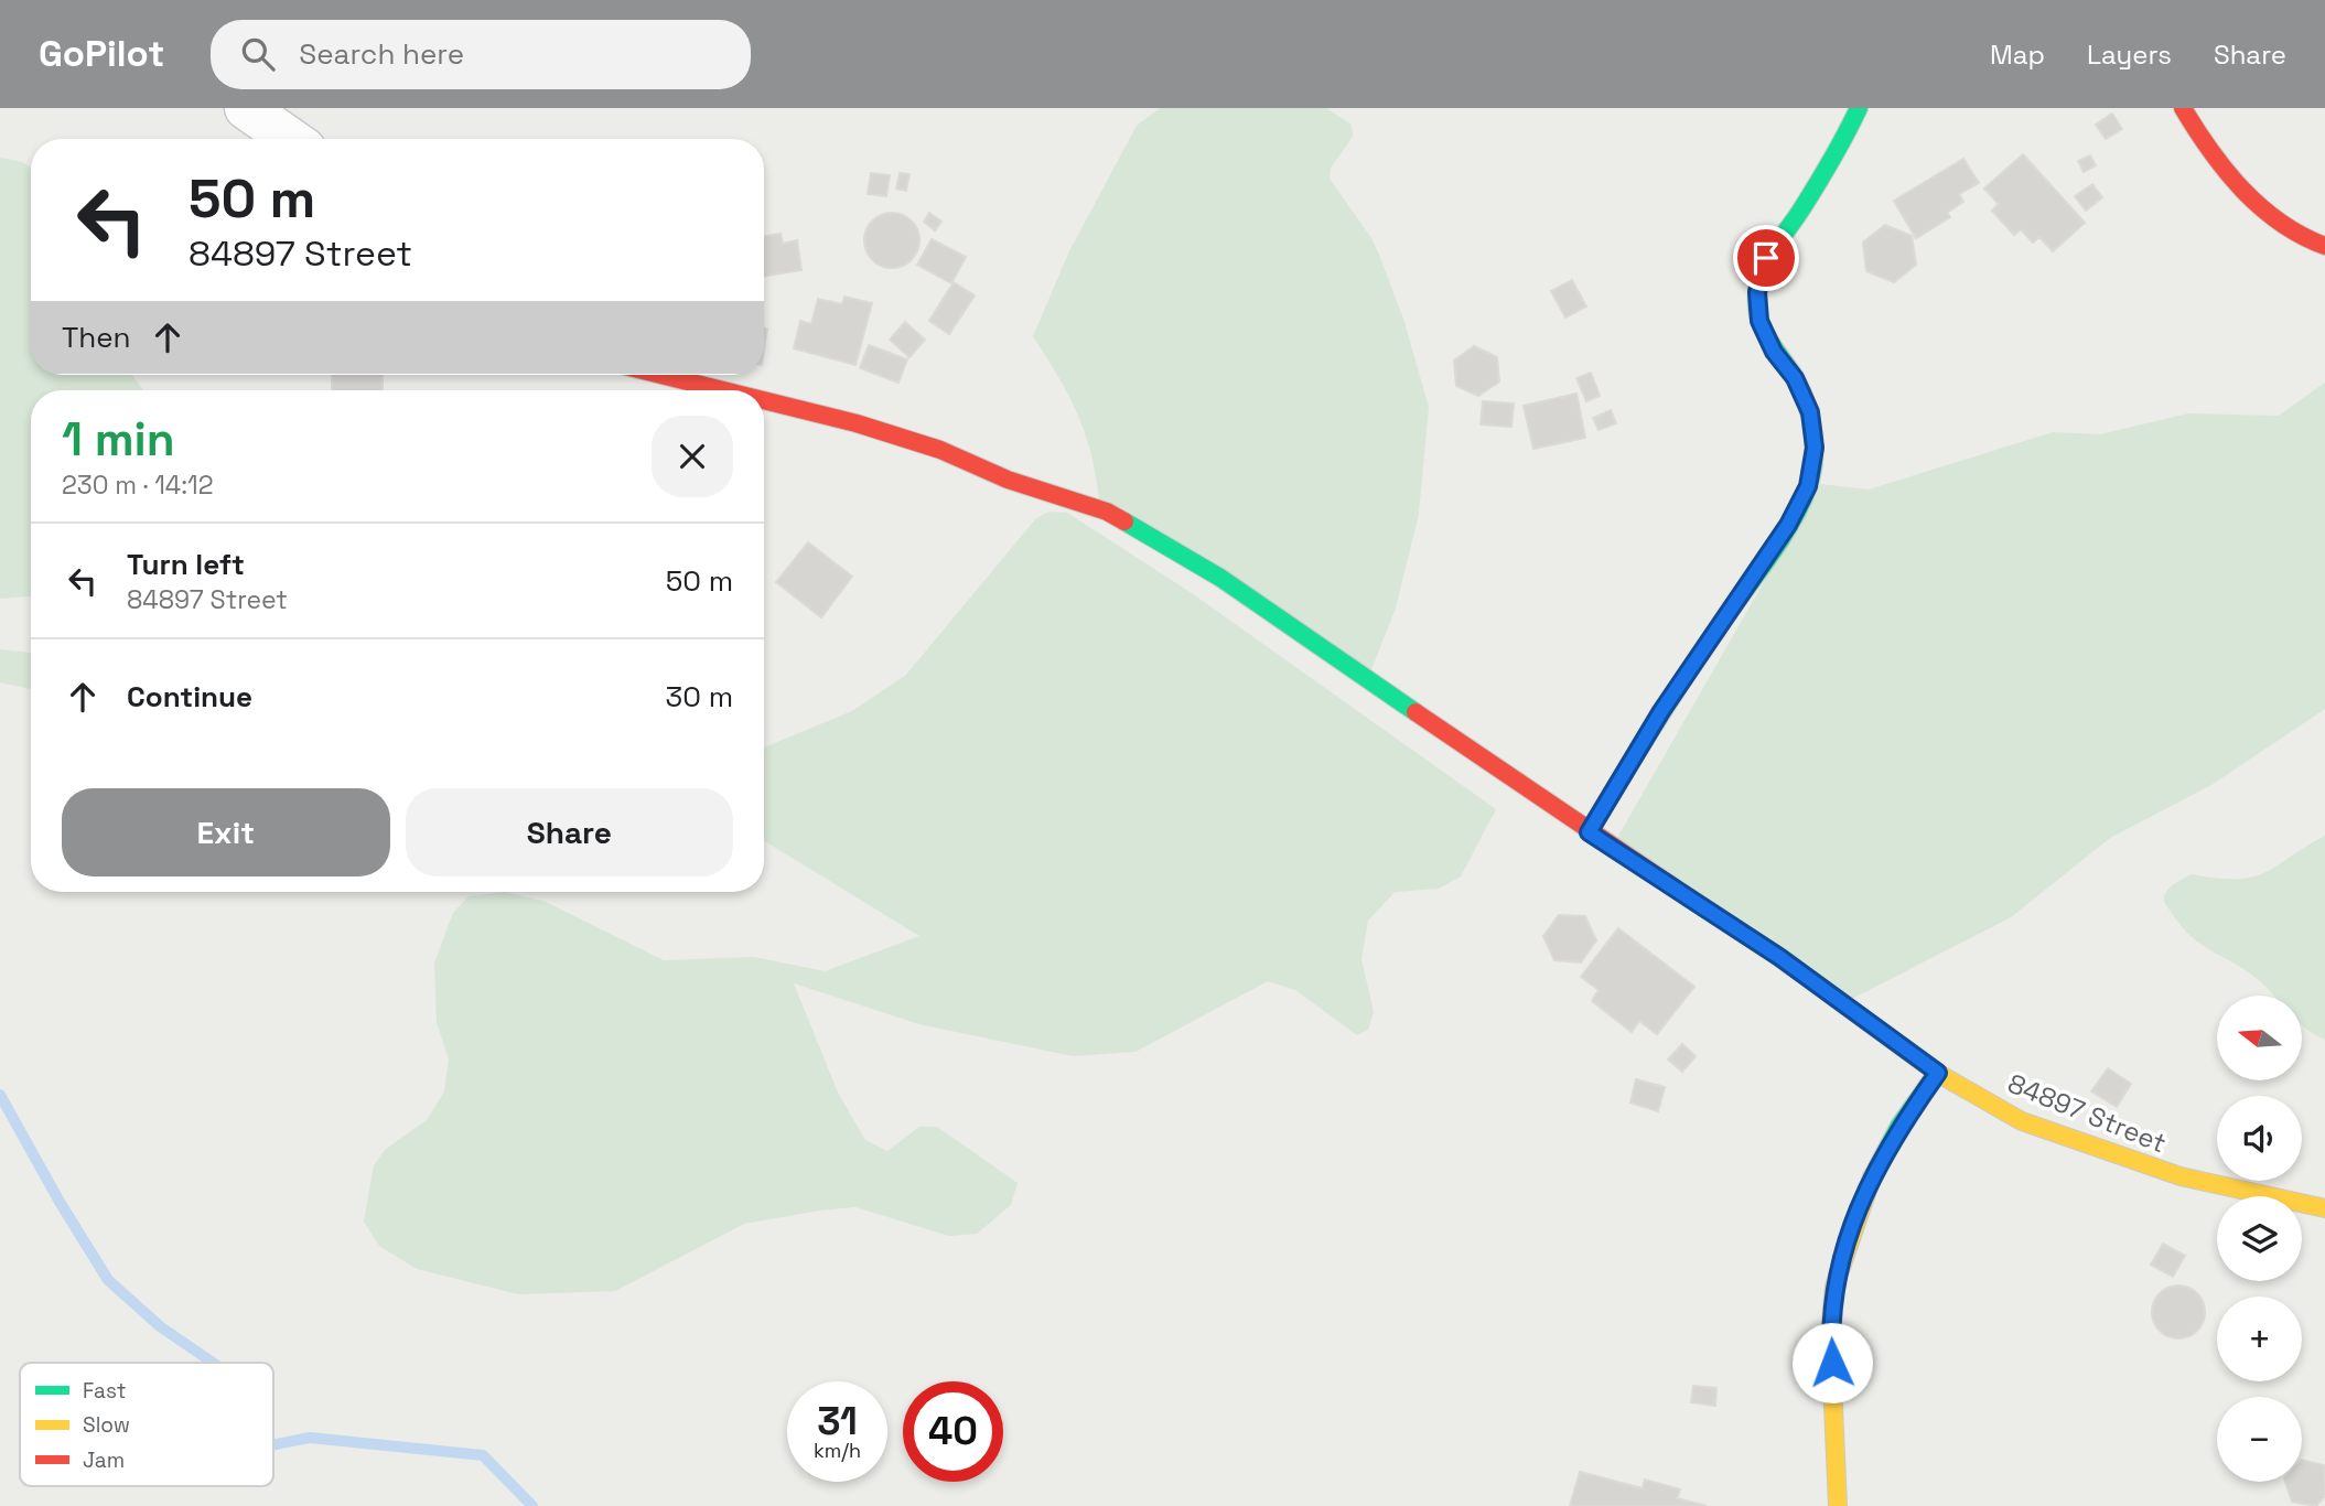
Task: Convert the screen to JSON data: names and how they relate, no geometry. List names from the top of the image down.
{
  "streets": {
    "street": ["84897 Street"]
  },
  "legend": ["Fast", "Slow", "Jam"],
  "north": "left",
  "page": {
    "header": "GoPilot",
    "search": "Search here",
    "nav": ["Map", "Layers", "Share"],
    "turn": ["50 m", "84897 Street"],
    "then": "Then",
    "heading": ["1 min", "230 m · 14:12"],
    "list": [
      {
        "name": "Turn left",
        "note": "84897 Street",
        "value": "50 m"
      },
      {
        "name": "Continue",
        "value": "30 m"
      }
    ],
    "buttons": ["Exit", "Share"],
    "map_buttons": ["+", "−"],
    "speed": "31 km/h",
    "limit": "40"
  }
}
